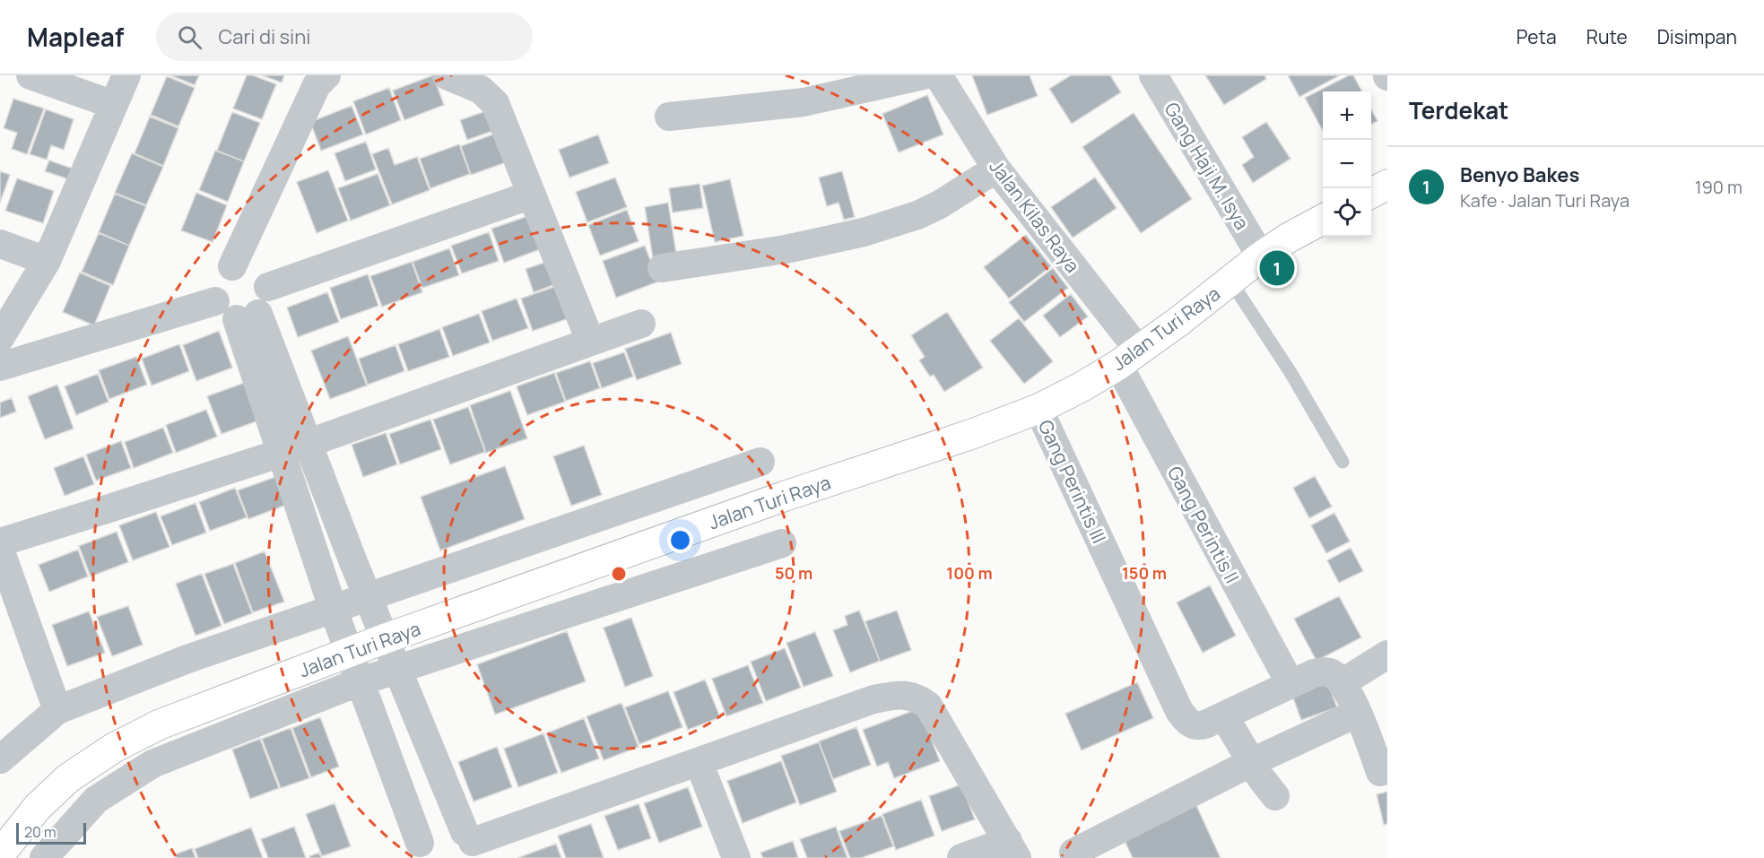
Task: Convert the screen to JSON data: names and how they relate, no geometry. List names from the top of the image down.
{
  "streets": {
    "street": [
      "Gang Haji M. Isya",
      "Jalan Kilas Raya",
      "Jalan Turi Raya",
      "Gang Perintis III",
      "Gang Perintis II"
    ]
  },
  "crossings": [
    ["Gang Haji M. Isya", "Jalan Turi Raya"],
    ["Jalan Kilas Raya", "Jalan Turi Raya"],
    ["Jalan Kilas Raya", "Gang Perintis II"],
    ["Jalan Turi Raya", "Gang Perintis III"],
    ["Jalan Turi Raya", "Gang Perintis II"]
  ],
  "scale_bar": "20 m",
  "page": {
    "header": "Mapleaf",
    "search": "Cari di sini",
    "nav": ["Peta", "Rute", "Disimpan"],
    "heading": "Terdekat",
    "map_buttons": ["+", "−"],
    "list": [
      {
        "mark": "1",
        "name": "Benyo Bakes",
        "note": "Kafe · Jalan Turi Raya",
        "value": "190 m"
      }
    ],
    "pins": "1",
    "scale": "20 m"
  },
  "rings": ["50 m", "100 m", "150 m"]
}
